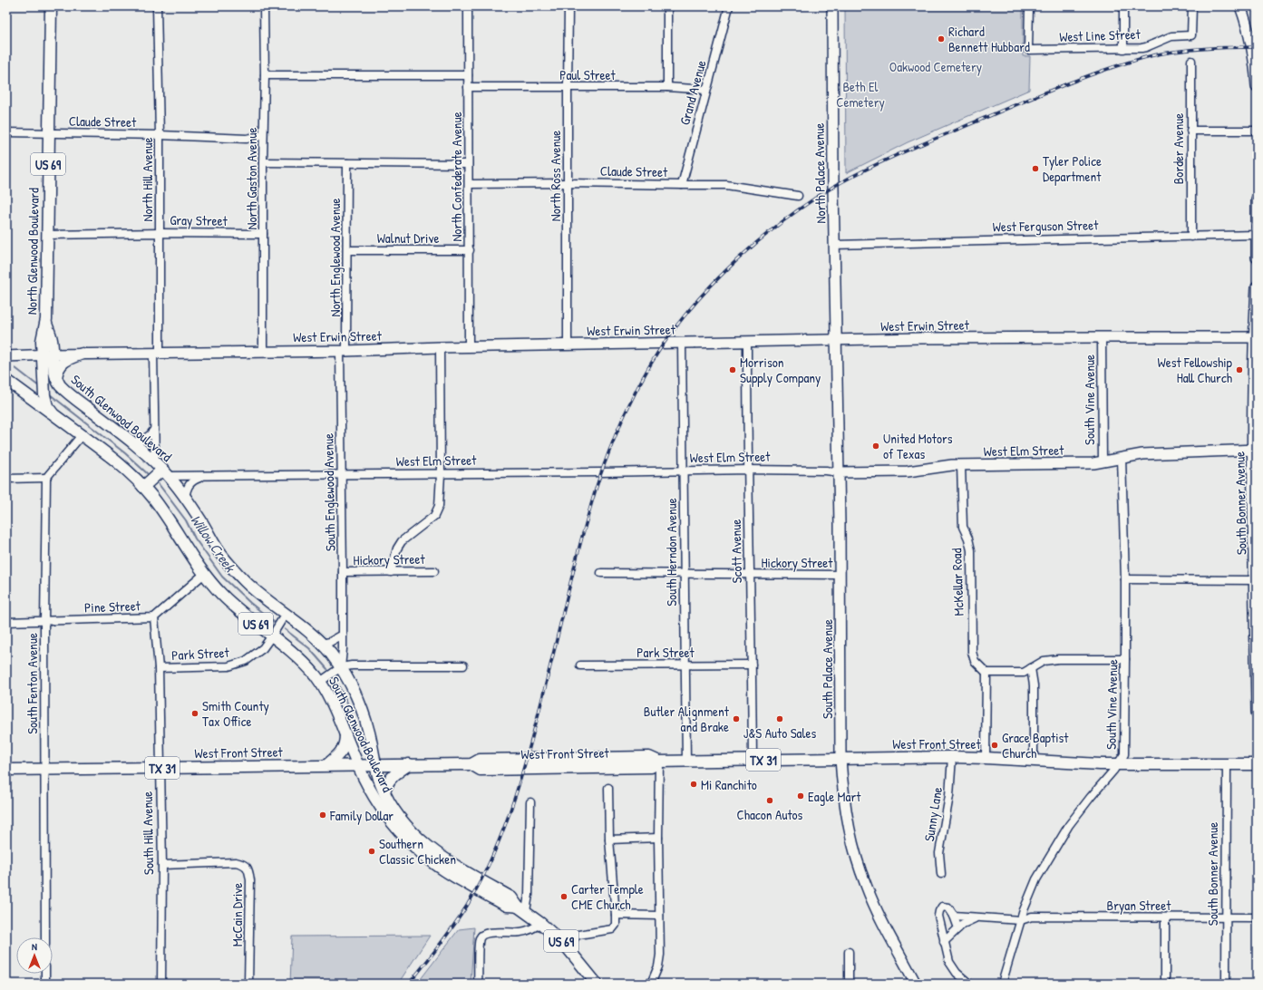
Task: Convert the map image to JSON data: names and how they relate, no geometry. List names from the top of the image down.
{
  "streets": {
    "main road": [
      "US 69",
      "North Palace Avenue",
      "North Glenwood Boulevard",
      "West Erwin Street",
      "South Glenwood Boulevard",
      "West Elm Street",
      "South Bonner Avenue",
      "South Palace Avenue",
      "West Front Street",
      "TX 31"
    ],
    "street": [
      "West Line Street",
      "Paul Street",
      "Grand Avenue",
      "Claude Street",
      "Border Avenue",
      "North Ross Avenue",
      "North Confederate Avenue",
      "North Gaston Avenue",
      "North Hill Avenue",
      "Gray Street",
      "West Ferguson Street",
      "Walnut Drive",
      "North Englewood Avenue",
      "South Vine Avenue",
      "South Englewood Avenue",
      "Scott Avenue",
      "South Herndon Avenue",
      "Hickory Street",
      "McKellar Road",
      "Pine Street",
      "Park Street",
      "South Fenton Avenue",
      "Sunny Lane",
      "South Hill Avenue",
      "Bryan Street",
      "McCain Drive"
    ]
  },
  "crossings": [
    ["Paul Street", "Grand Avenue"],
    ["Paul Street", "North Ross Avenue"],
    ["Paul Street", "North Confederate Avenue"],
    ["Grand Avenue", "Claude Street"],
    ["Claude Street", "North Ross Avenue"],
    ["Claude Street", "North Confederate Avenue"],
    ["Claude Street", "North Gaston Avenue"],
    ["Claude Street", "North Hill Avenue"],
    ["Claude Street", "North Glenwood Boulevard"],
    ["Border Avenue", "West Ferguson Street"],
    ["North Palace Avenue", "West Ferguson Street"],
    ["North Palace Avenue", "West Erwin Street"],
    ["North Palace Avenue", "South Palace Avenue"],
    ["North Ross Avenue", "West Erwin Street"],
    ["North Confederate Avenue", "Walnut Drive"],
    ["North Confederate Avenue", "West Erwin Street"],
    ["North Gaston Avenue", "Gray Street"],
    ["North Gaston Avenue", "West Erwin Street"],
    ["North Hill Avenue", "Gray Street"],
    ["North Hill Avenue", "West Erwin Street"],
    ["Gray Street", "North Glenwood Boulevard"],
    ["Walnut Drive", "North Englewood Avenue"],
    ["North Glenwood Boulevard", "West Erwin Street"],
    ["North Glenwood Boulevard", "South Glenwood Boulevard"],
    ["North Englewood Avenue", "West Erwin Street"],
    ["North Englewood Avenue", "South Englewood Avenue"],
    ["West Erwin Street", "South Vine Avenue"],
    ["West Erwin Street", "South Glenwood Boulevard"],
    ["West Erwin Street", "South Englewood Avenue"],
    ["West Erwin Street", "South Bonner Avenue"],
    ["West Erwin Street", "Scott Avenue"],
    ["West Erwin Street", "South Herndon Avenue"],
    ["West Erwin Street", "South Palace Avenue"],
    ["South Vine Avenue", "West Elm Street"],
    ["South Vine Avenue", "West Front Street"],
    ["South Vine Avenue", "Bryan Street"],
    ["South Glenwood Boulevard", "West Elm Street"],
    ["South Glenwood Boulevard", "South Englewood Avenue"],
    ["South Glenwood Boulevard", "Pine Street"],
    ["South Glenwood Boulevard", "Park Street"],
    ["South Glenwood Boulevard", "West Front Street"],
    ["West Elm Street", "South Englewood Avenue"],
    ["West Elm Street", "South Bonner Avenue"],
    ["West Elm Street", "Scott Avenue"],
    ["West Elm Street", "South Herndon Avenue"],
    ["West Elm Street", "McKellar Road"],
    ["West Elm Street", "South Palace Avenue"],
    ["South Englewood Avenue", "Hickory Street"],
    ["South Bonner Avenue", "West Front Street"],
    ["South Bonner Avenue", "Bryan Street"],
    ["Scott Avenue", "Hickory Street"],
    ["Scott Avenue", "Park Street"],
    ["Scott Avenue", "West Front Street"],
    ["South Herndon Avenue", "Hickory Street"],
    ["South Herndon Avenue", "Park Street"],
    ["South Herndon Avenue", "West Front Street"],
    ["Hickory Street", "South Palace Avenue"],
    ["Pine Street", "South Fenton Avenue"],
    ["Pine Street", "South Hill Avenue"],
    ["Park Street", "South Hill Avenue"],
    ["South Palace Avenue", "West Front Street"],
    ["South Fenton Avenue", "West Front Street"],
    ["West Front Street", "Sunny Lane"],
    ["West Front Street", "South Hill Avenue"],
    ["South Hill Avenue", "McCain Drive"]
  ],
  "water": ["Willow Creek"],
  "parks": ["Oakwood Cemetery", "Beth El Cemetery"],
  "places": [
    "Richard Bennett Hubbard",
    "Tyler Police Department",
    "Morrison Supply Company",
    "West Fellowship Hall Church",
    "United Motors of Texas",
    "Smith County Tax Office",
    "Butler Alignment and Brake",
    "J&S Auto Sales",
    "Grace Baptist Church",
    "Mi Ranchito",
    "Eagle Mart",
    "Chacon Autos",
    "Family Dollar",
    "Southern Classic Chicken",
    "Carter Temple CME Church"
  ],
  "north": "top"
}
